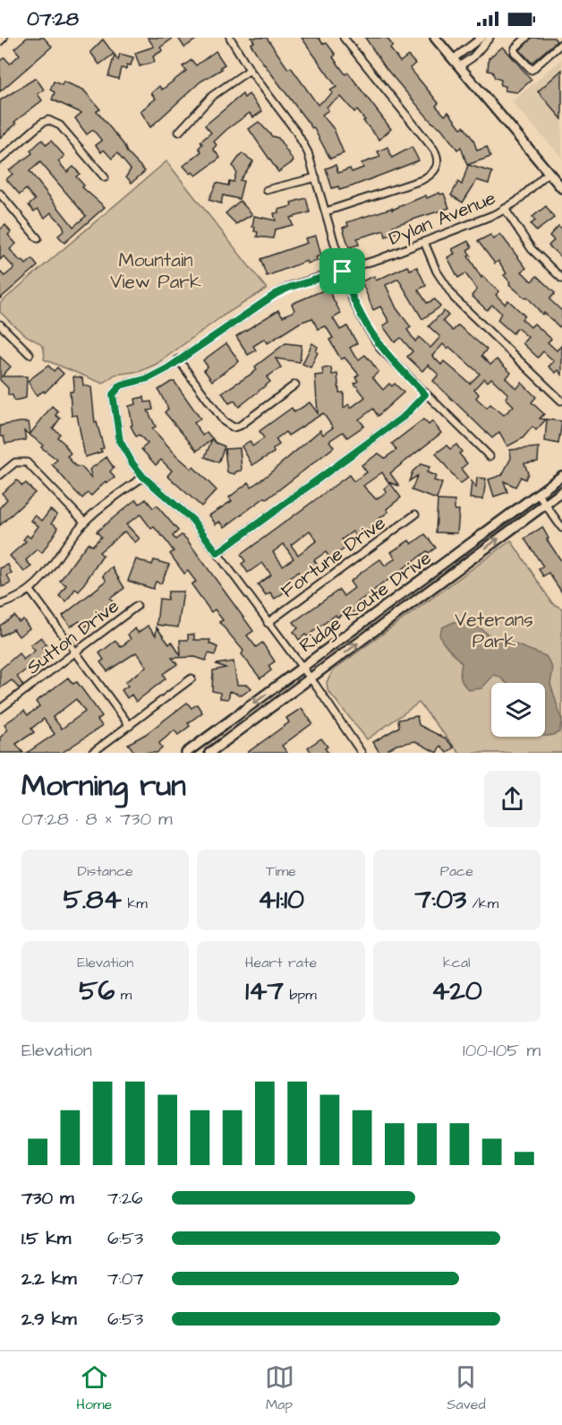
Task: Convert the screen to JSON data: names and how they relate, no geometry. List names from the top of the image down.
{
  "streets": {
    "main road": ["Ridge Route Drive"],
    "street": ["Dylan Avenue", "Fortune Drive", "Sutton Drive"]
  },
  "parks": ["Mountain View Park", "Veterans Park"],
  "page": {
    "status": "07:28",
    "heading": ["Morning run", "07:28 · 8 × 730 m"],
    "stats": [
      ["Distance", "5.84 km"],
      ["Time", "41:10"],
      ["Pace", "7:03 /km"],
      ["Elevation", "56 m"],
      ["Heart rate", "147 bpm"],
      ["kcal", "420"]
    ],
    "chart": ["Elevation", "100–105 m"],
    "list": [
      {
        "name": "730 m",
        "note": "7:26"
      },
      {
        "name": "1.5 km",
        "note": "6:53"
      },
      {
        "name": "2.2 km",
        "note": "7:07"
      },
      {
        "name": "2.9 km",
        "note": "6:53"
      }
    ],
    "tabs": ["Home", "Map", "Saved"]
  }
}
